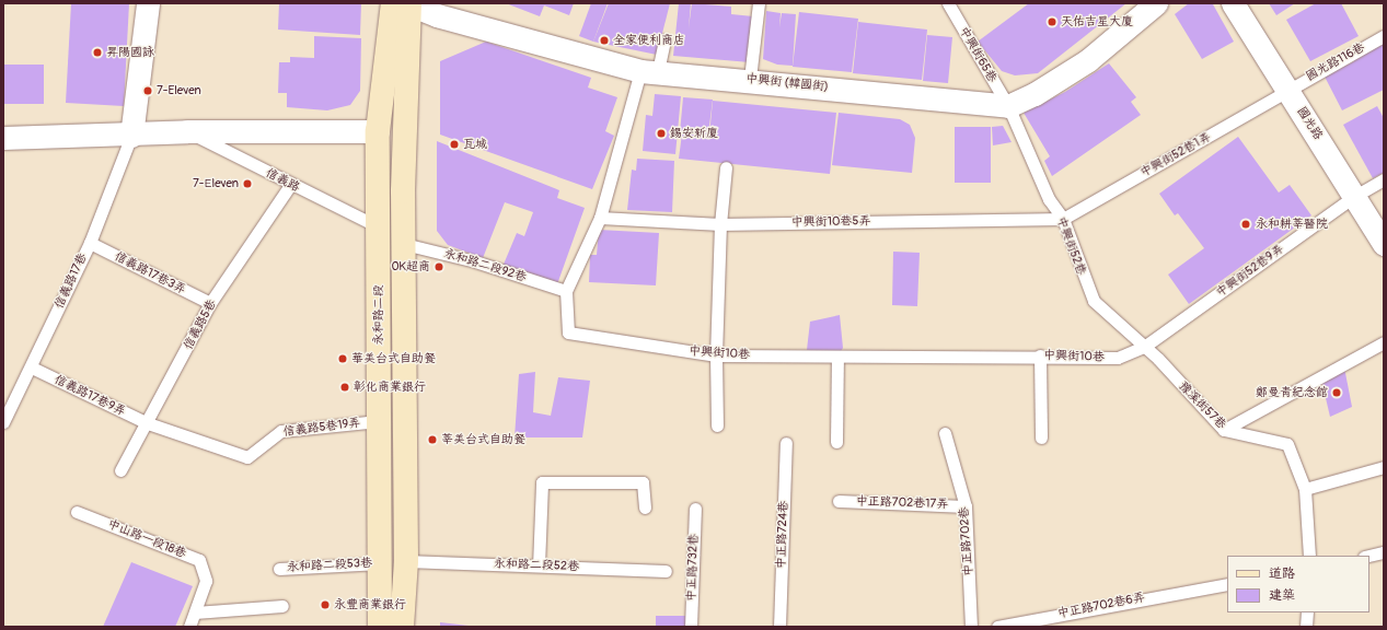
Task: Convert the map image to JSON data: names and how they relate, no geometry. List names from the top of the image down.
{
  "streets": {
    "main road": ["永和路二段"],
    "street": ["中興街 (韓國街)", "國光路"],
    "lane": [
      "中興街65巷",
      "國光路116巷",
      "中興街52巷1弄",
      "信義路",
      "中興街10巷5弄",
      "中興街52巷",
      "永和路二段92巷",
      "中興街52巷9弄",
      "信義路17巷3弄",
      "信義路17巷",
      "信義路5巷",
      "中興街10巷",
      "信義路17巷9弄",
      "豫溪街57巷",
      "信義路5巷19弄",
      "中正路702巷17弄",
      "中正路724巷",
      "中山路一段18巷",
      "中正路702巷",
      "永和路二段53巷",
      "永和路二段52巷",
      "中正路732巷",
      "中正路702巷6弄"
    ]
  },
  "crossings": [
    ["中興街65巷", "中興街 (韓國街)"],
    ["中興街65巷", "中興街52巷"],
    ["國光路116巷", "國光路"],
    ["國光路116巷", "中興街52巷1弄"],
    ["中興街 (韓國街)", "中興街52巷"],
    ["中興街 (韓國街)", "永和路二段"],
    ["中興街 (韓國街)", "中興街10巷"],
    ["國光路", "中興街52巷1弄"],
    ["國光路", "中興街52巷9弄"],
    ["中興街52巷1弄", "中興街10巷5弄"],
    ["中興街52巷1弄", "中興街52巷"],
    ["信義路", "永和路二段"],
    ["信義路", "信義路5巷"],
    ["中興街10巷5弄", "中興街52巷"],
    ["中興街10巷5弄", "中興街10巷"],
    ["中興街52巷", "中興街52巷9弄"],
    ["中興街52巷", "中興街10巷"],
    ["中興街52巷", "豫溪街57巷"],
    ["永和路二段92巷", "中興街10巷"],
    ["中興街52巷9弄", "中興街10巷"],
    ["中興街52巷9弄", "豫溪街57巷"],
    ["信義路17巷3弄", "信義路17巷"],
    ["信義路17巷3弄", "信義路5巷"],
    ["信義路17巷", "信義路17巷9弄"],
    ["永和路二段", "信義路5巷19弄"],
    ["永和路二段", "永和路二段53巷"],
    ["信義路5巷", "信義路17巷9弄"],
    ["信義路5巷", "信義路5巷19弄"],
    ["中興街10巷", "豫溪街57巷"],
    ["信義路17巷9弄", "信義路5巷19弄"],
    ["中正路702巷17弄", "中正路702巷"]
  ],
  "places": [
    "天佑吉星大廈",
    "全家便利商店",
    "昇陽國詠",
    "7-Eleven",
    "錫安新廈",
    "瓦城",
    "7-Εleven",
    "永和耕莘醫院",
    "OK超商",
    "華美台式自助餐",
    "彰化商業銀行",
    "鄭曼青紀念館",
    "莘美台式自助餐",
    "永豐商業銀行"
  ],
  "legend": ["道路", "建築"]
}
